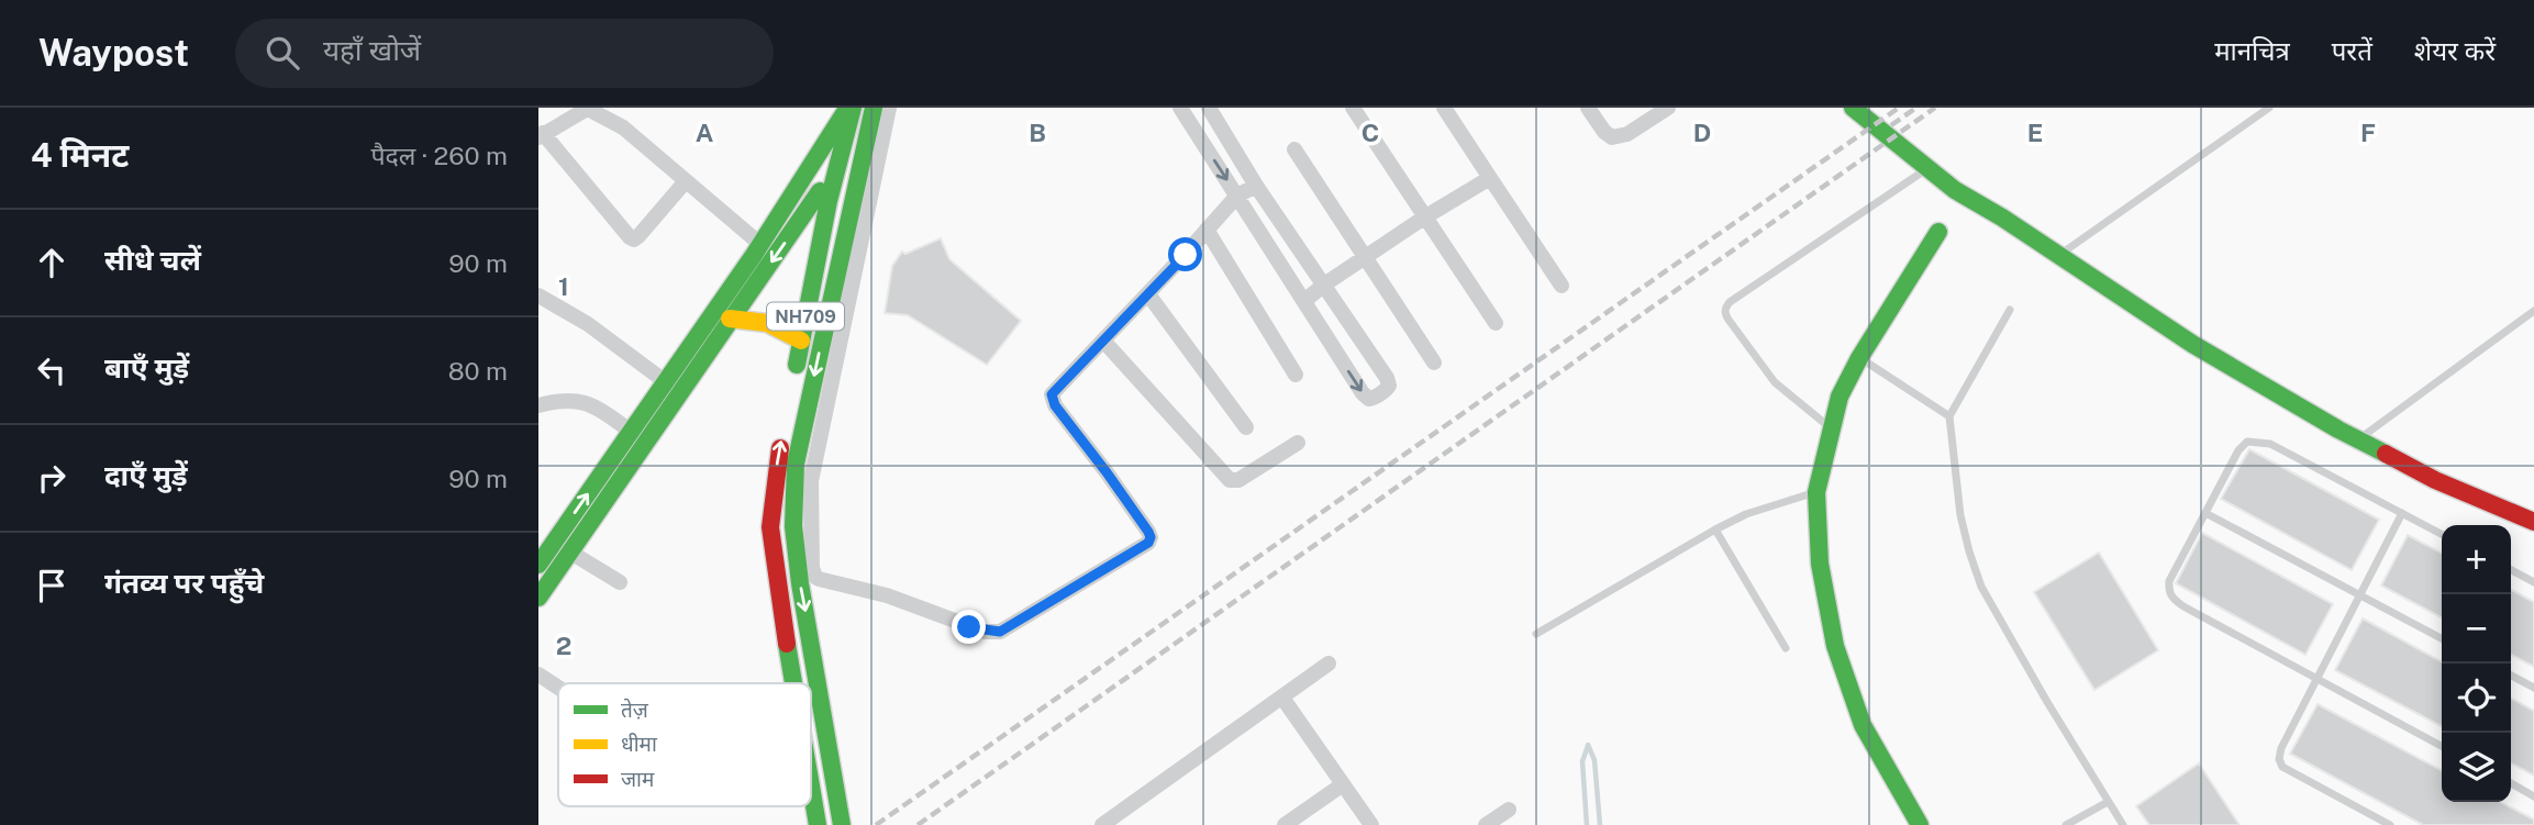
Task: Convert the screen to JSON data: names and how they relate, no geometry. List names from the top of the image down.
{
  "streets": {
    "main road": ["NH709"]
  },
  "legend": ["तेज़", "धीमा", "जाम"],
  "page": {
    "header": "Waypost",
    "search": "यहाँ खोजें",
    "nav": ["मानचित्र", "परतें", "शेयर करें"],
    "heading": ["4 मिनट", "पैदल · 260 m"],
    "list": [
      ["सीधे चलें", "90 m"],
      ["बाएँ मुड़ें", "80 m"],
      ["दाएँ मुड़ें", "90 m"],
      "गंतव्य पर पहुँचे"
    ],
    "map_buttons": ["+", "−"]
  },
  "grid": {
    "columns": [
      "A",
      "B",
      "C",
      "D",
      "E",
      "F"
    ],
    "rows": ["1", "2"]
  }
}
